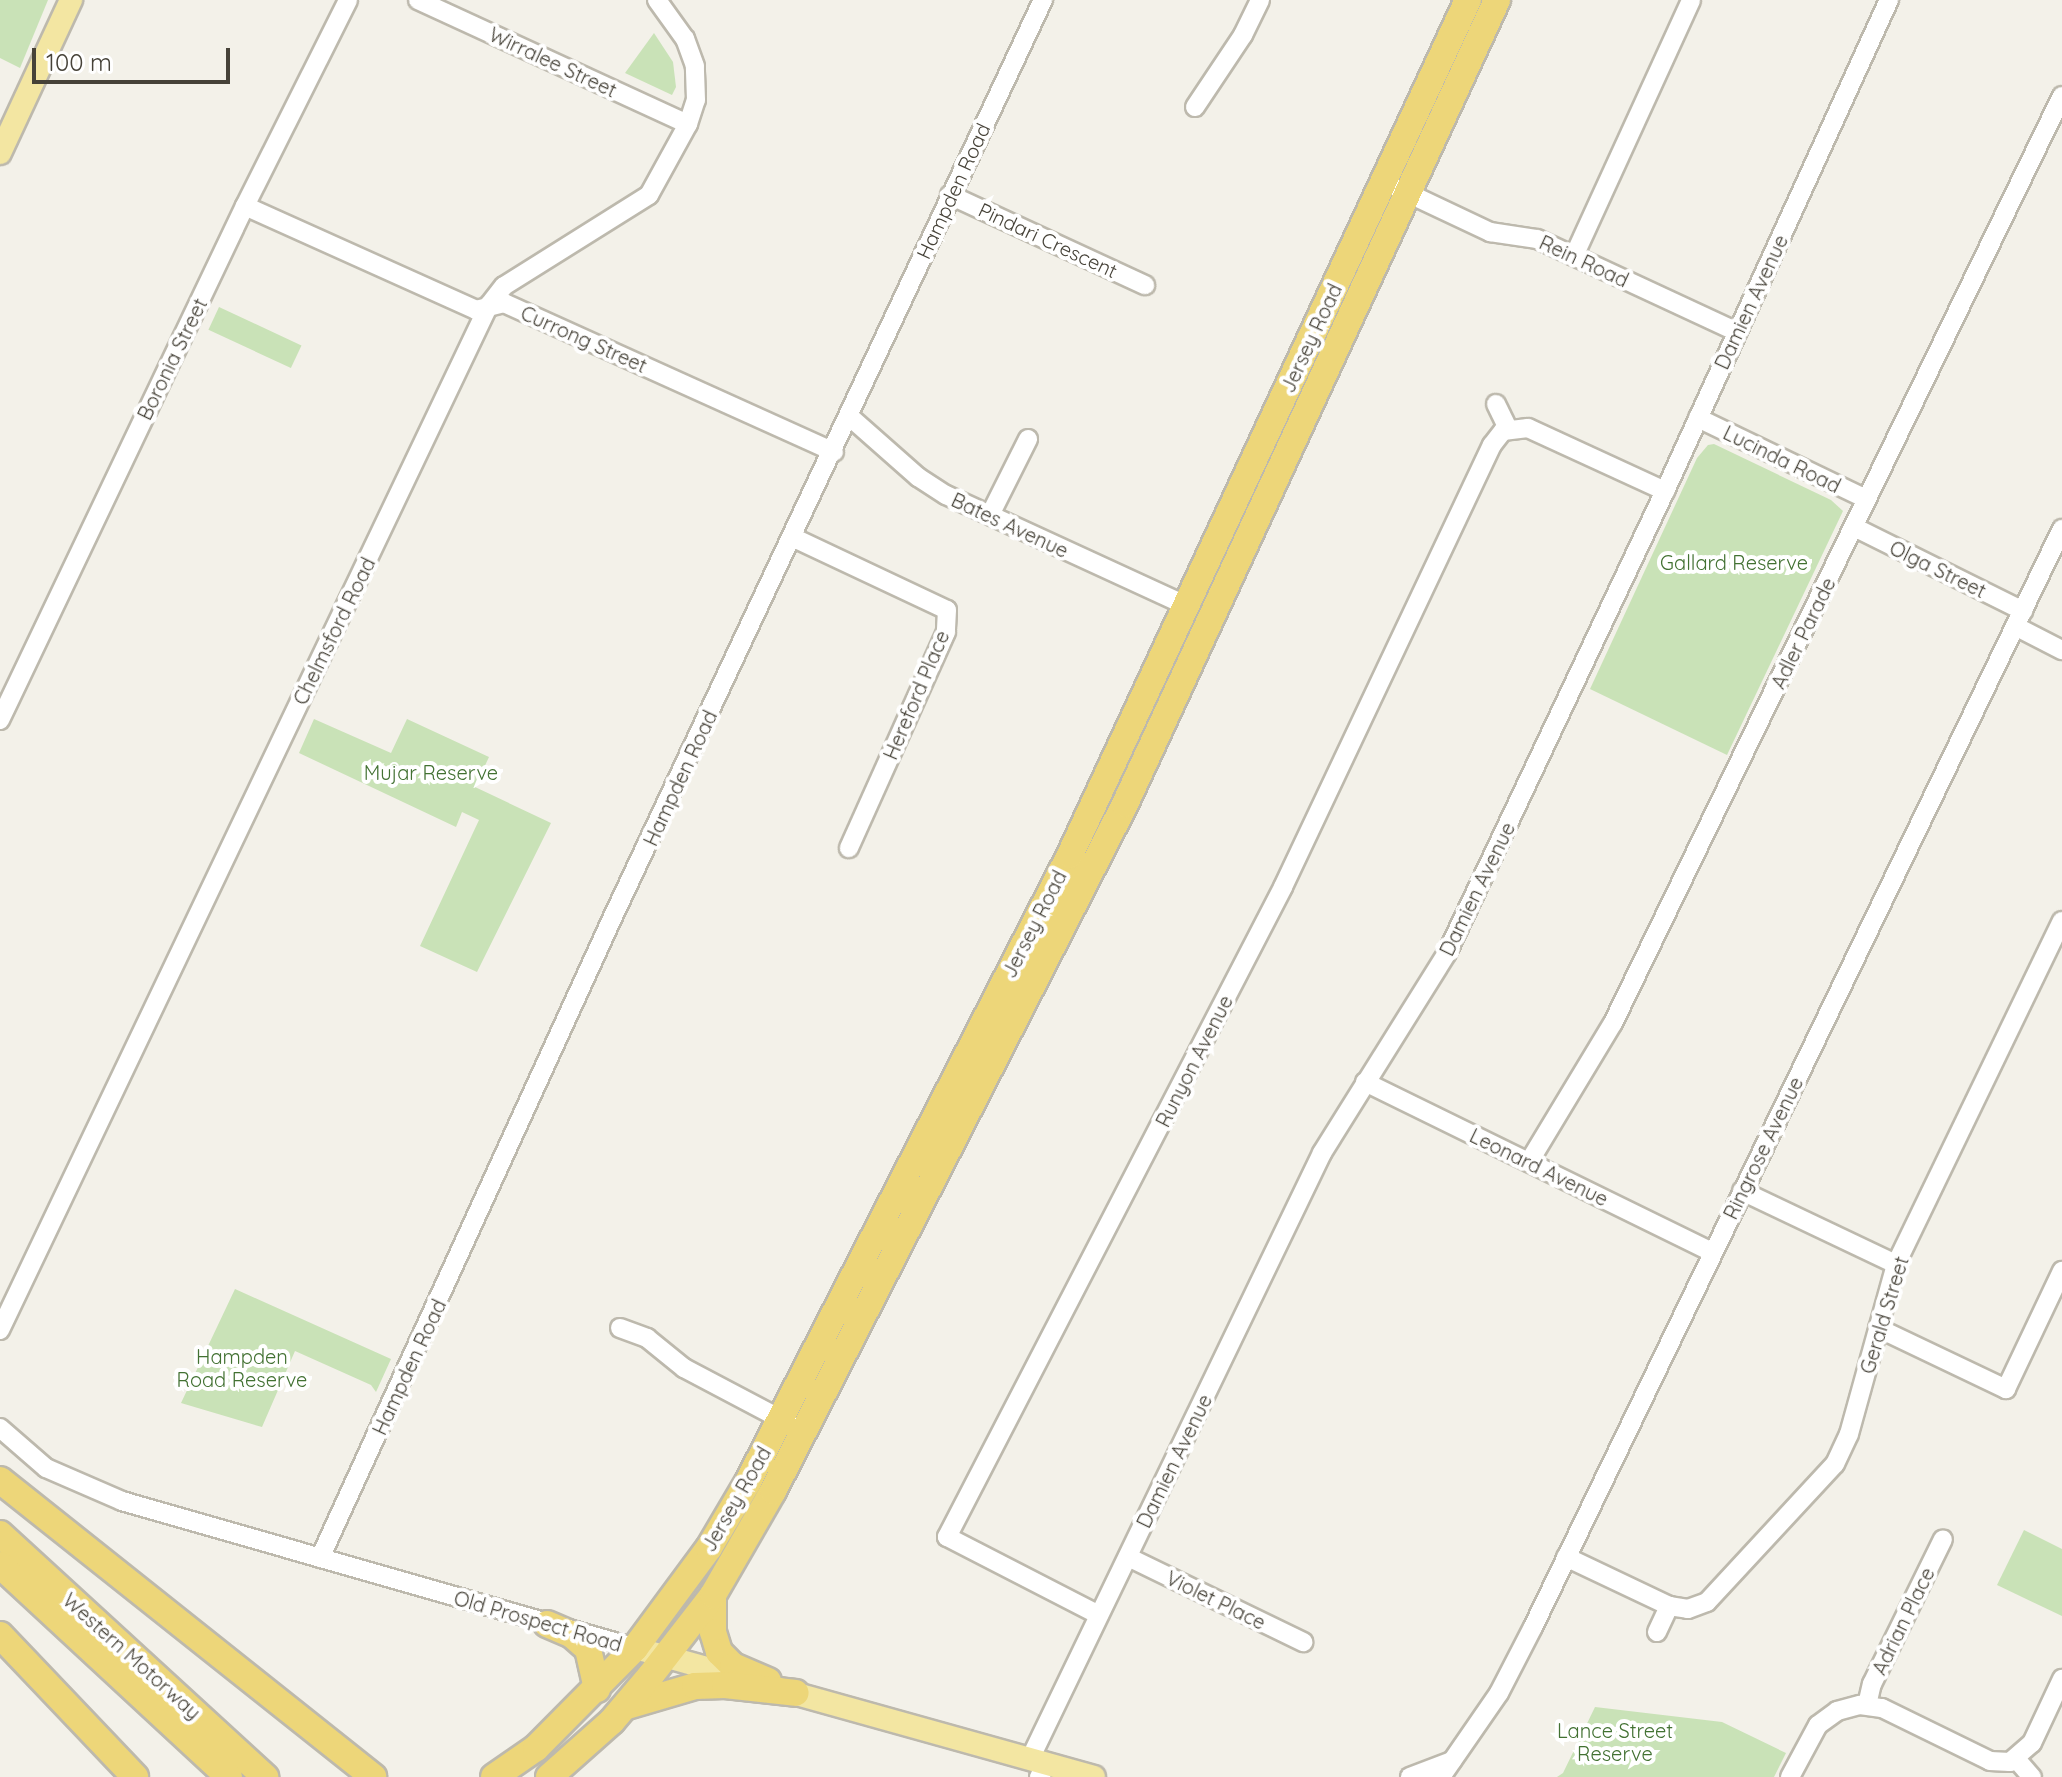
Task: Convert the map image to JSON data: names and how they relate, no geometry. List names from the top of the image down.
{
  "streets": {
    "highway": ["Jersey Road", "Western Motorway"],
    "main road": ["Old Prospect Road"],
    "street": [
      "Wirralee Street",
      "Hampden Road",
      "Pindari Crescent",
      "Rein Road",
      "Damien Avenue",
      "Currong Street",
      "Boronia Street",
      "Lucinda Road",
      "Bates Avenue",
      "Olga Street",
      "Chelmsford Road",
      "Adler Parade",
      "Hereford Place",
      "Runyon Avenue",
      "Ringrose Avenue",
      "Leonard Avenue",
      "Gerald Street",
      "Violet Place",
      "Adrian Place"
    ]
  },
  "crossings": [
    ["Wirralee Street", "Chelmsford Road"],
    ["Hampden Road", "Pindari Crescent"],
    ["Hampden Road", "Currong Street"],
    ["Hampden Road", "Bates Avenue"],
    ["Hampden Road", "Hereford Place"],
    ["Hampden Road", "Old Prospect Road"],
    ["Rein Road", "Damien Avenue"],
    ["Rein Road", "Jersey Road"],
    ["Damien Avenue", "Lucinda Road"],
    ["Damien Avenue", "Runyon Avenue"],
    ["Damien Avenue", "Leonard Avenue"],
    ["Damien Avenue", "Violet Place"],
    ["Damien Avenue", "Old Prospect Road"],
    ["Jersey Road", "Bates Avenue"],
    ["Jersey Road", "Old Prospect Road"],
    ["Currong Street", "Boronia Street"],
    ["Currong Street", "Chelmsford Road"],
    ["Lucinda Road", "Adler Parade"],
    ["Olga Street", "Adler Parade"],
    ["Olga Street", "Ringrose Avenue"],
    ["Adler Parade", "Leonard Avenue"],
    ["Ringrose Avenue", "Leonard Avenue"]
  ],
  "parks": [
    "Gallard Reserve",
    "Mujar Reserve",
    "Hampden Road Reserve",
    "Lance Street Reserve"
  ],
  "scale_bar": "100 m"
}
